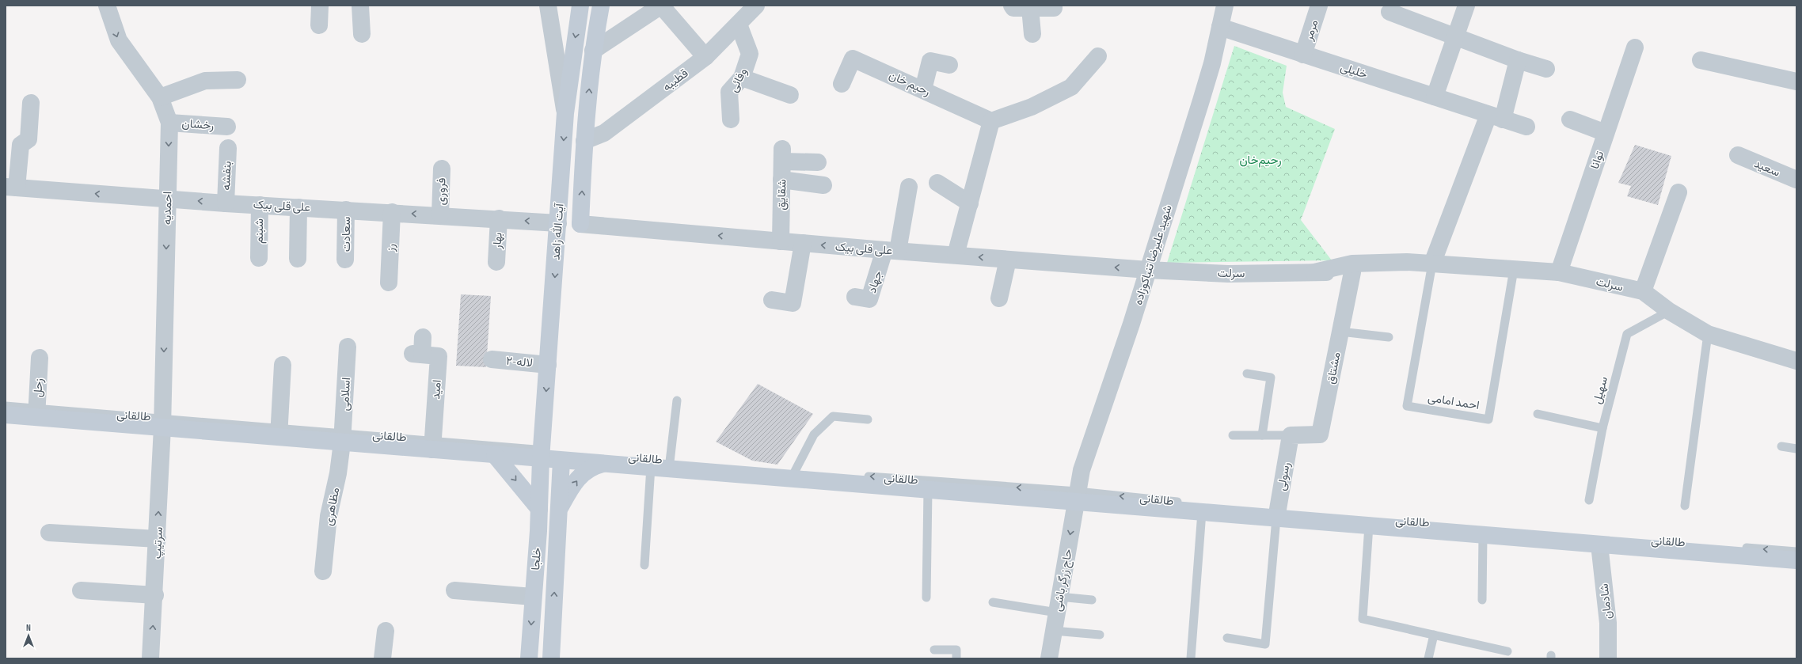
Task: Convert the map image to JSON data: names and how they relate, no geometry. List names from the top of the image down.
{
  "streets": {
    "main road": ["آیت الله زاهد", "طالقانی", "خلجا"],
    "street": [
      "مرمر",
      "خلیلی",
      "قطیبه",
      "وفائی",
      "رحیم خان",
      "رخشان",
      "توانا",
      "سعید",
      "بنفشه",
      "فروری",
      "شقایق",
      "علی قلی بیک",
      "احمدیه",
      "شبنم",
      "سعادت",
      "بهار",
      "رز",
      "شهید علیرضا تنباکوزاده",
      "سرلت",
      "جهاد",
      "۲-لاله",
      "مشتاق",
      "زحل",
      "امید",
      "اسلامی",
      "رسولی",
      "مظاهری",
      "سرتیپ",
      "حاج زرگر باشی",
      "شادمان"
    ],
    "lane": ["سهیل", "احمد امامی"]
  },
  "crossings": [
    ["مرمر", "خلیلی"],
    ["خلیلی", "شهید علیرضا تنباکوزاده"],
    ["قطیبه", "وفائی"],
    ["قطیبه", "آیت الله زاهد"],
    ["رخشان", "احمدیه"],
    ["توانا", "سرلت"],
    ["بنفشه", "علی قلی بیک"],
    ["فروری", "علی قلی بیک"],
    ["شقایق", "علی قلی بیک"],
    ["علی قلی بیک", "احمدیه"],
    ["علی قلی بیک", "شبنم"],
    ["علی قلی بیک", "آیت الله زاهد"],
    ["علی قلی بیک", "سعادت"],
    ["علی قلی بیک", "بهار"],
    ["علی قلی بیک", "رز"],
    ["علی قلی بیک", "شهید علیرضا تنباکوزاده"],
    ["علی قلی بیک", "سرلت"],
    ["علی قلی بیک", "جهاد"],
    ["احمدیه", "طالقانی"],
    ["احمدیه", "سرتیپ"],
    ["آیت الله زاهد", "۲-لاله"],
    ["آیت الله زاهد", "طالقانی"],
    ["آیت الله زاهد", "خلجا"],
    ["شهید علیرضا تنباکوزاده", "سرلت"],
    ["شهید علیرضا تنباکوزاده", "طالقانی"],
    ["شهید علیرضا تنباکوزاده", "حاج زرگر باشی"],
    ["سرلت", "مشتاق"],
    ["سرلت", "سهیل"],
    ["سرلت", "احمد امامی"],
    ["مشتاق", "رسولی"],
    ["زحل", "طالقانی"],
    ["امید", "طالقانی"],
    ["اسلامی", "طالقانی"],
    ["اسلامی", "مظاهری"],
    ["طالقانی", "رسولی"],
    ["طالقانی", "مظاهری"],
    ["طالقانی", "سرتیپ"],
    ["طالقانی", "خلجا"],
    ["طالقانی", "حاج زرگر باشی"],
    ["طالقانی", "شادمان"]
  ],
  "one_way": ["علی قلی بیک", "سرتیپ", "حاج زرگر باشی"],
  "parks": ["رحیم‌خان"],
  "north": "top"
}
